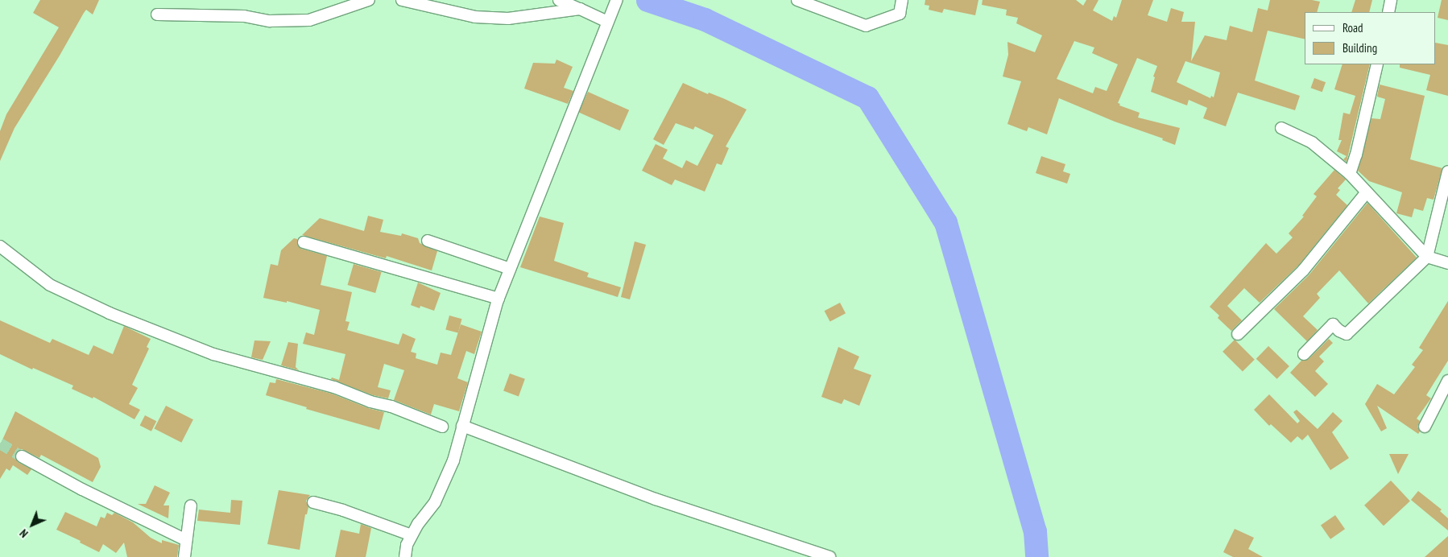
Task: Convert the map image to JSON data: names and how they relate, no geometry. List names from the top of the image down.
{
  "legend": ["Road", "Building"],
  "north": "bottom left"
}
